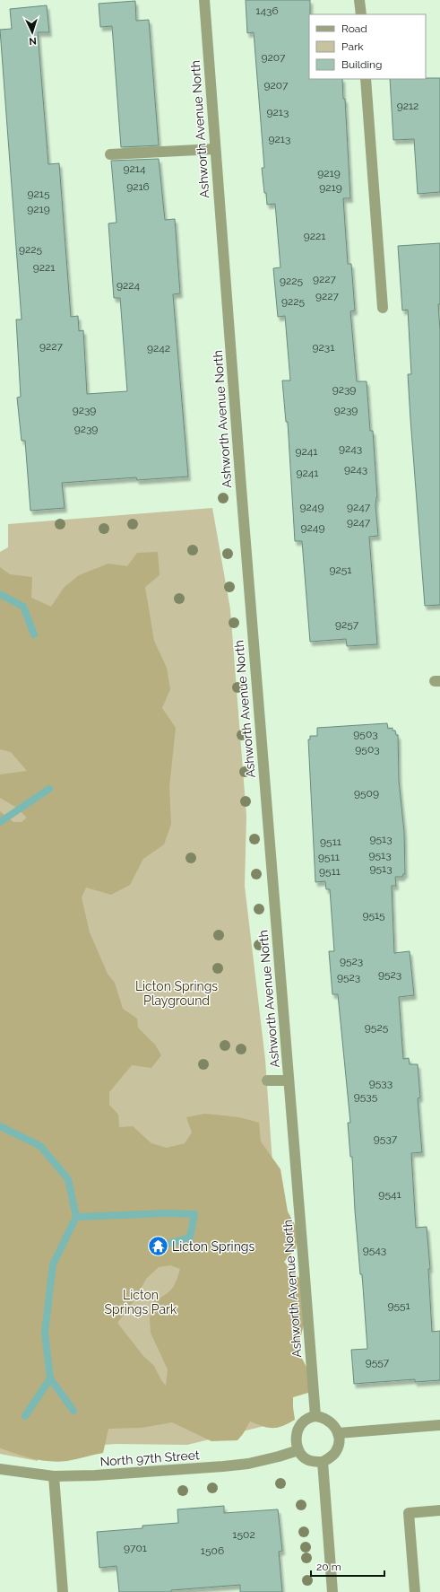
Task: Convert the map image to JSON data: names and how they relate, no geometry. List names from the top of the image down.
{
  "streets": {
    "street": ["Ashworth Avenue North", "North 97th Street"]
  },
  "crossings": [
    ["Ashworth Avenue North", "North 97th Street"]
  ],
  "parks": ["Licton Springs Playground", "Licton Springs Park"],
  "places": {
    "temple": ["Licton Springs"]
  },
  "house_numbers": [
    "1436",
    "9207",
    "9207",
    "9212",
    "9213",
    "9213",
    "9214",
    "9219",
    "9216",
    "9219",
    "9215",
    "9219",
    "9221",
    "9225",
    "9221",
    "9227",
    "9225",
    "9224",
    "9227",
    "9225",
    "9227",
    "9231",
    "9242",
    "9239",
    "9239",
    "9239",
    "9239",
    "9243",
    "9241",
    "9243",
    "9241",
    "9249",
    "9247",
    "9247",
    "9249",
    "9251",
    "9257",
    "9503",
    "9503",
    "9509",
    "9513",
    "9511",
    "9513",
    "9511",
    "9513",
    "9511",
    "9515",
    "9523",
    "9523",
    "9523",
    "9525",
    "9533",
    "9535",
    "9537",
    "9541",
    "9543",
    "9551",
    "9557",
    "1502",
    "9701",
    "1506"
  ],
  "legend": ["Road", "Park", "Building"],
  "scale_bar": "20 m",
  "north": "bottom"
}
